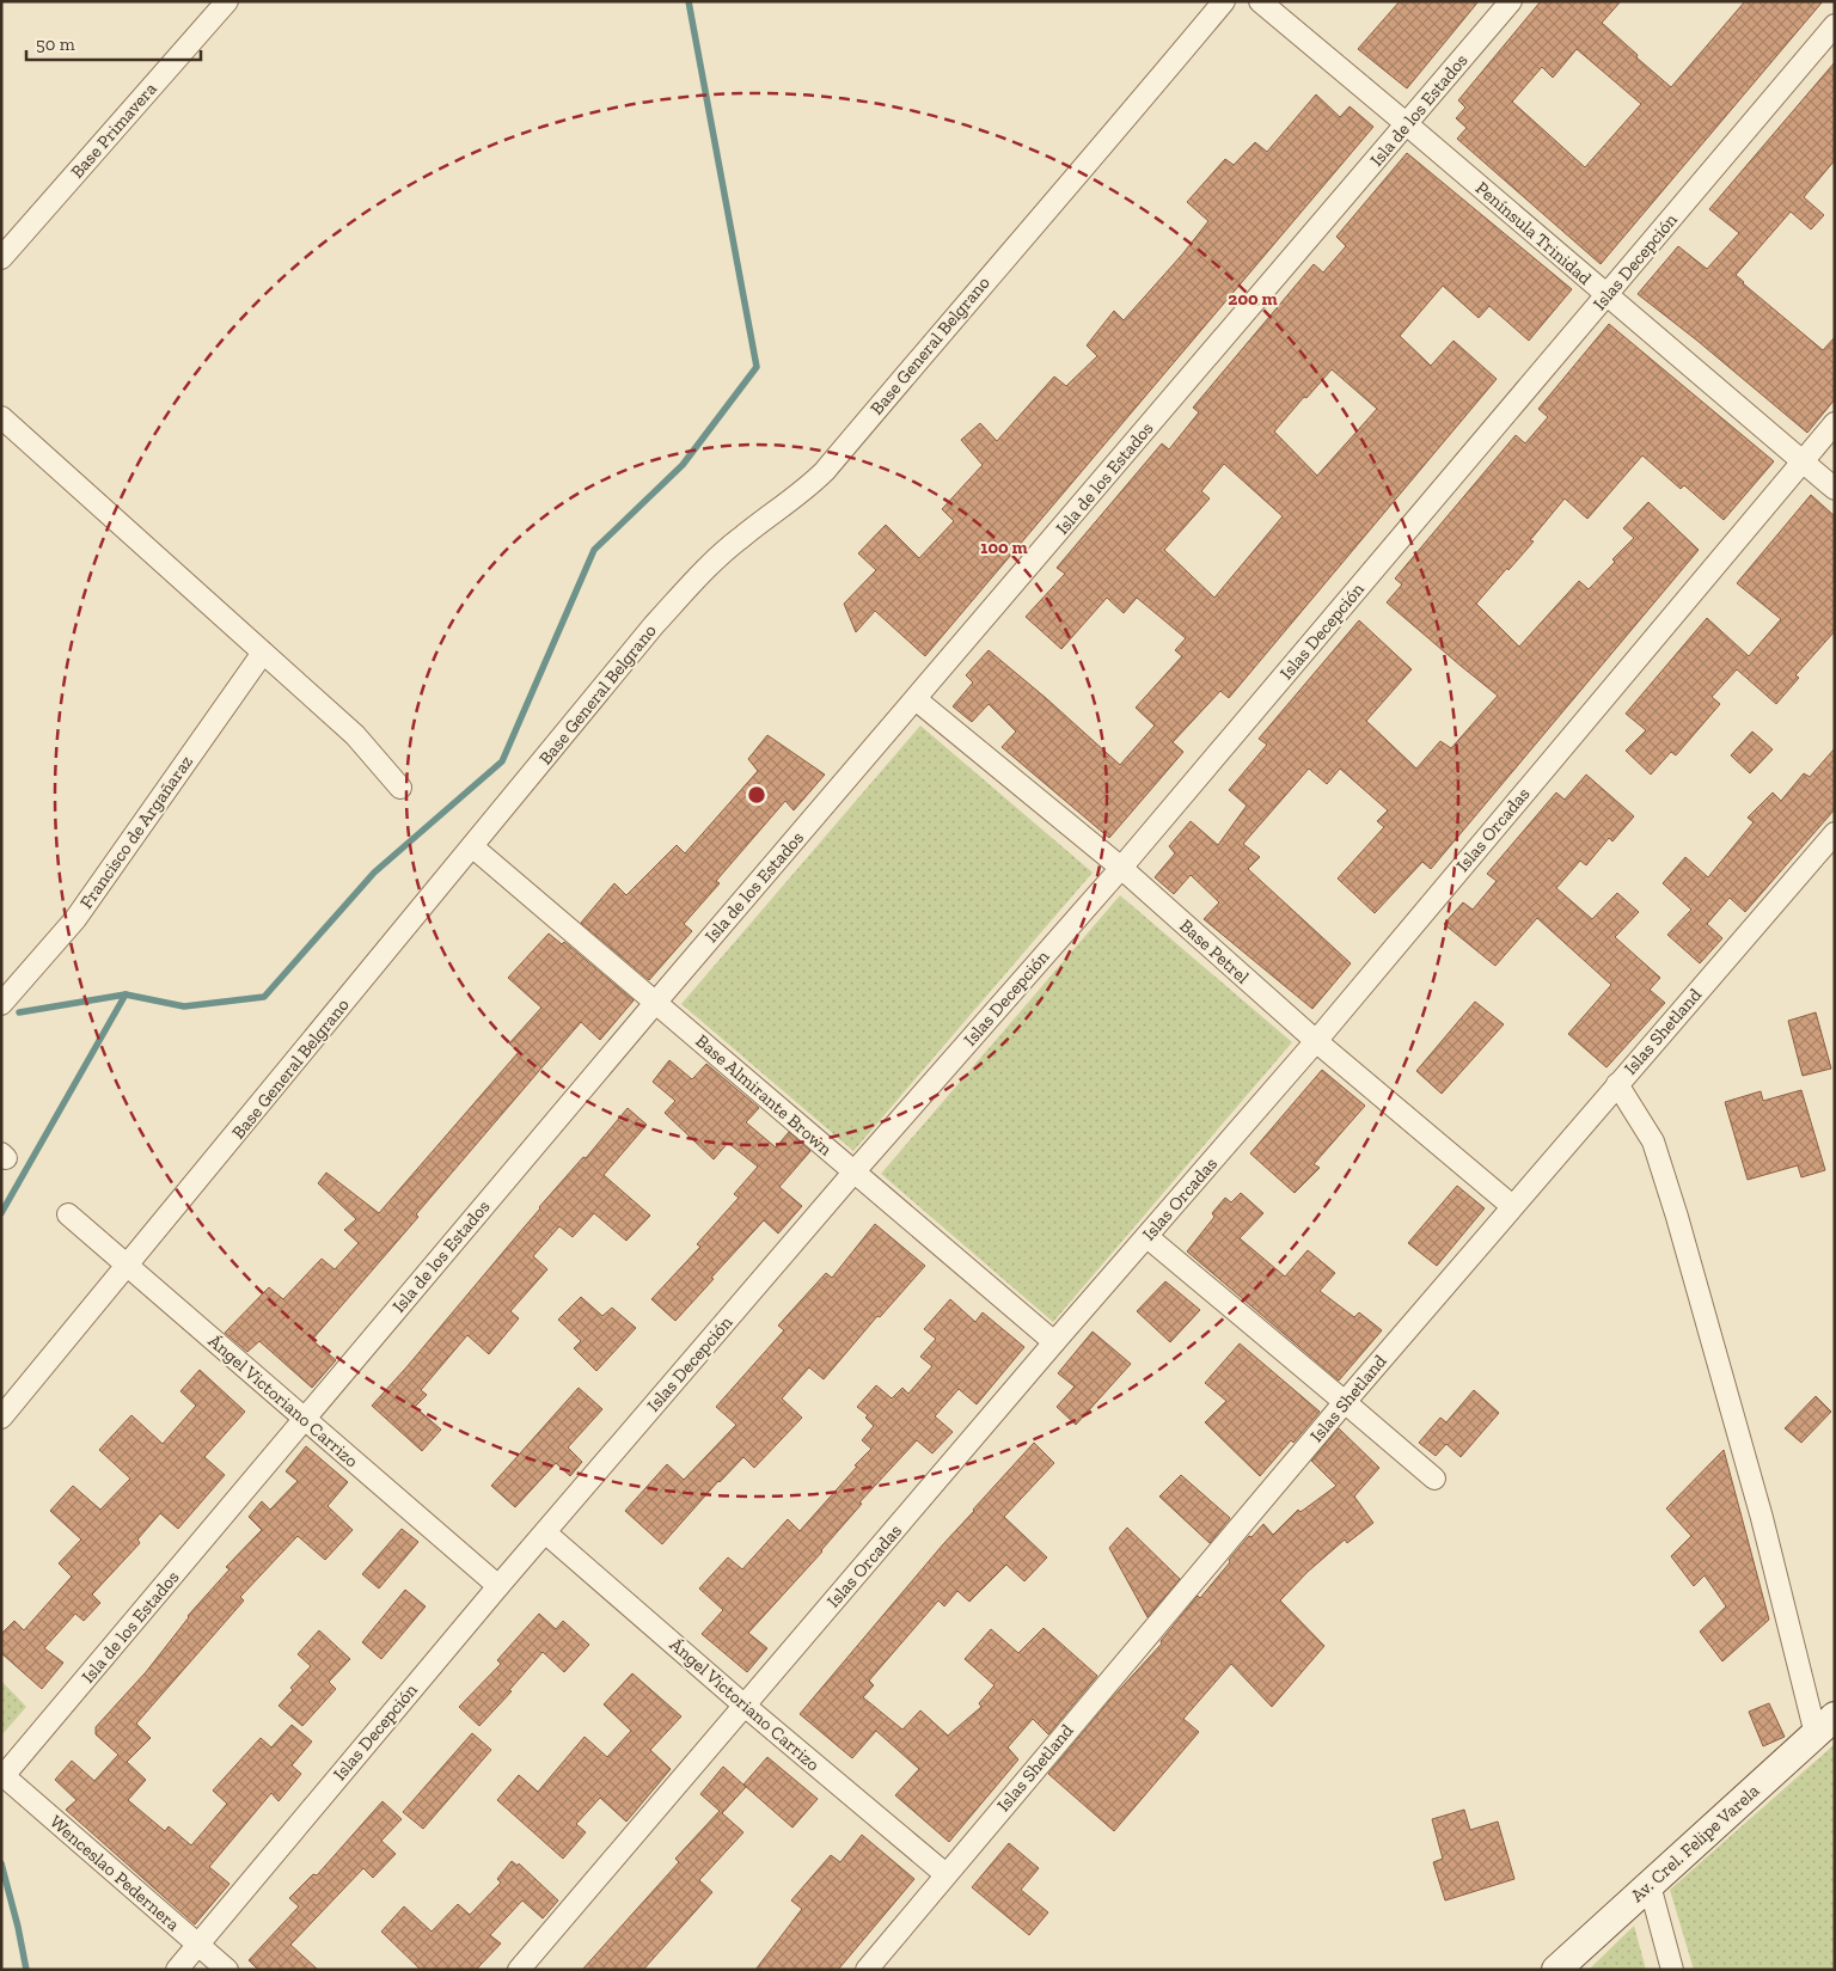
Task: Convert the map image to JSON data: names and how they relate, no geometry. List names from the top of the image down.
{
  "streets": {
    "main road": ["Av. Crel. Felipe Varela"],
    "street": [
      "Isla de los Estados",
      "Base Primavera",
      "Península Trinidad",
      "Islas Decepción",
      "Base General Belgrano",
      "Islas Orcadas",
      "Francisco de Argañaraz",
      "Base Petrel",
      "Islas Shetland",
      "Base Almirante Brown",
      "Ángel Victoriano Carrizo",
      "Wenceslao Pedernera"
    ]
  },
  "crossings": [
    ["Isla de los Estados", "Península Trinidad"],
    ["Isla de los Estados", "Base Petrel"],
    ["Isla de los Estados", "Base Almirante Brown"],
    ["Isla de los Estados", "Ángel Victoriano Carrizo"],
    ["Isla de los Estados", "Wenceslao Pedernera"],
    ["Península Trinidad", "Islas Decepción"],
    ["Península Trinidad", "Islas Orcadas"],
    ["Islas Decepción", "Base Petrel"],
    ["Islas Decepción", "Base Almirante Brown"],
    ["Islas Decepción", "Ángel Victoriano Carrizo"],
    ["Islas Decepción", "Wenceslao Pedernera"],
    ["Base General Belgrano", "Base Almirante Brown"],
    ["Base General Belgrano", "Ángel Victoriano Carrizo"],
    ["Islas Orcadas", "Base Petrel"],
    ["Islas Orcadas", "Base Almirante Brown"],
    ["Islas Orcadas", "Ángel Victoriano Carrizo"],
    ["Base Petrel", "Islas Shetland"],
    ["Islas Shetland", "Ángel Victoriano Carrizo"]
  ],
  "scale_bar": "50 m",
  "rings": ["200 m", "100 m"]
}
